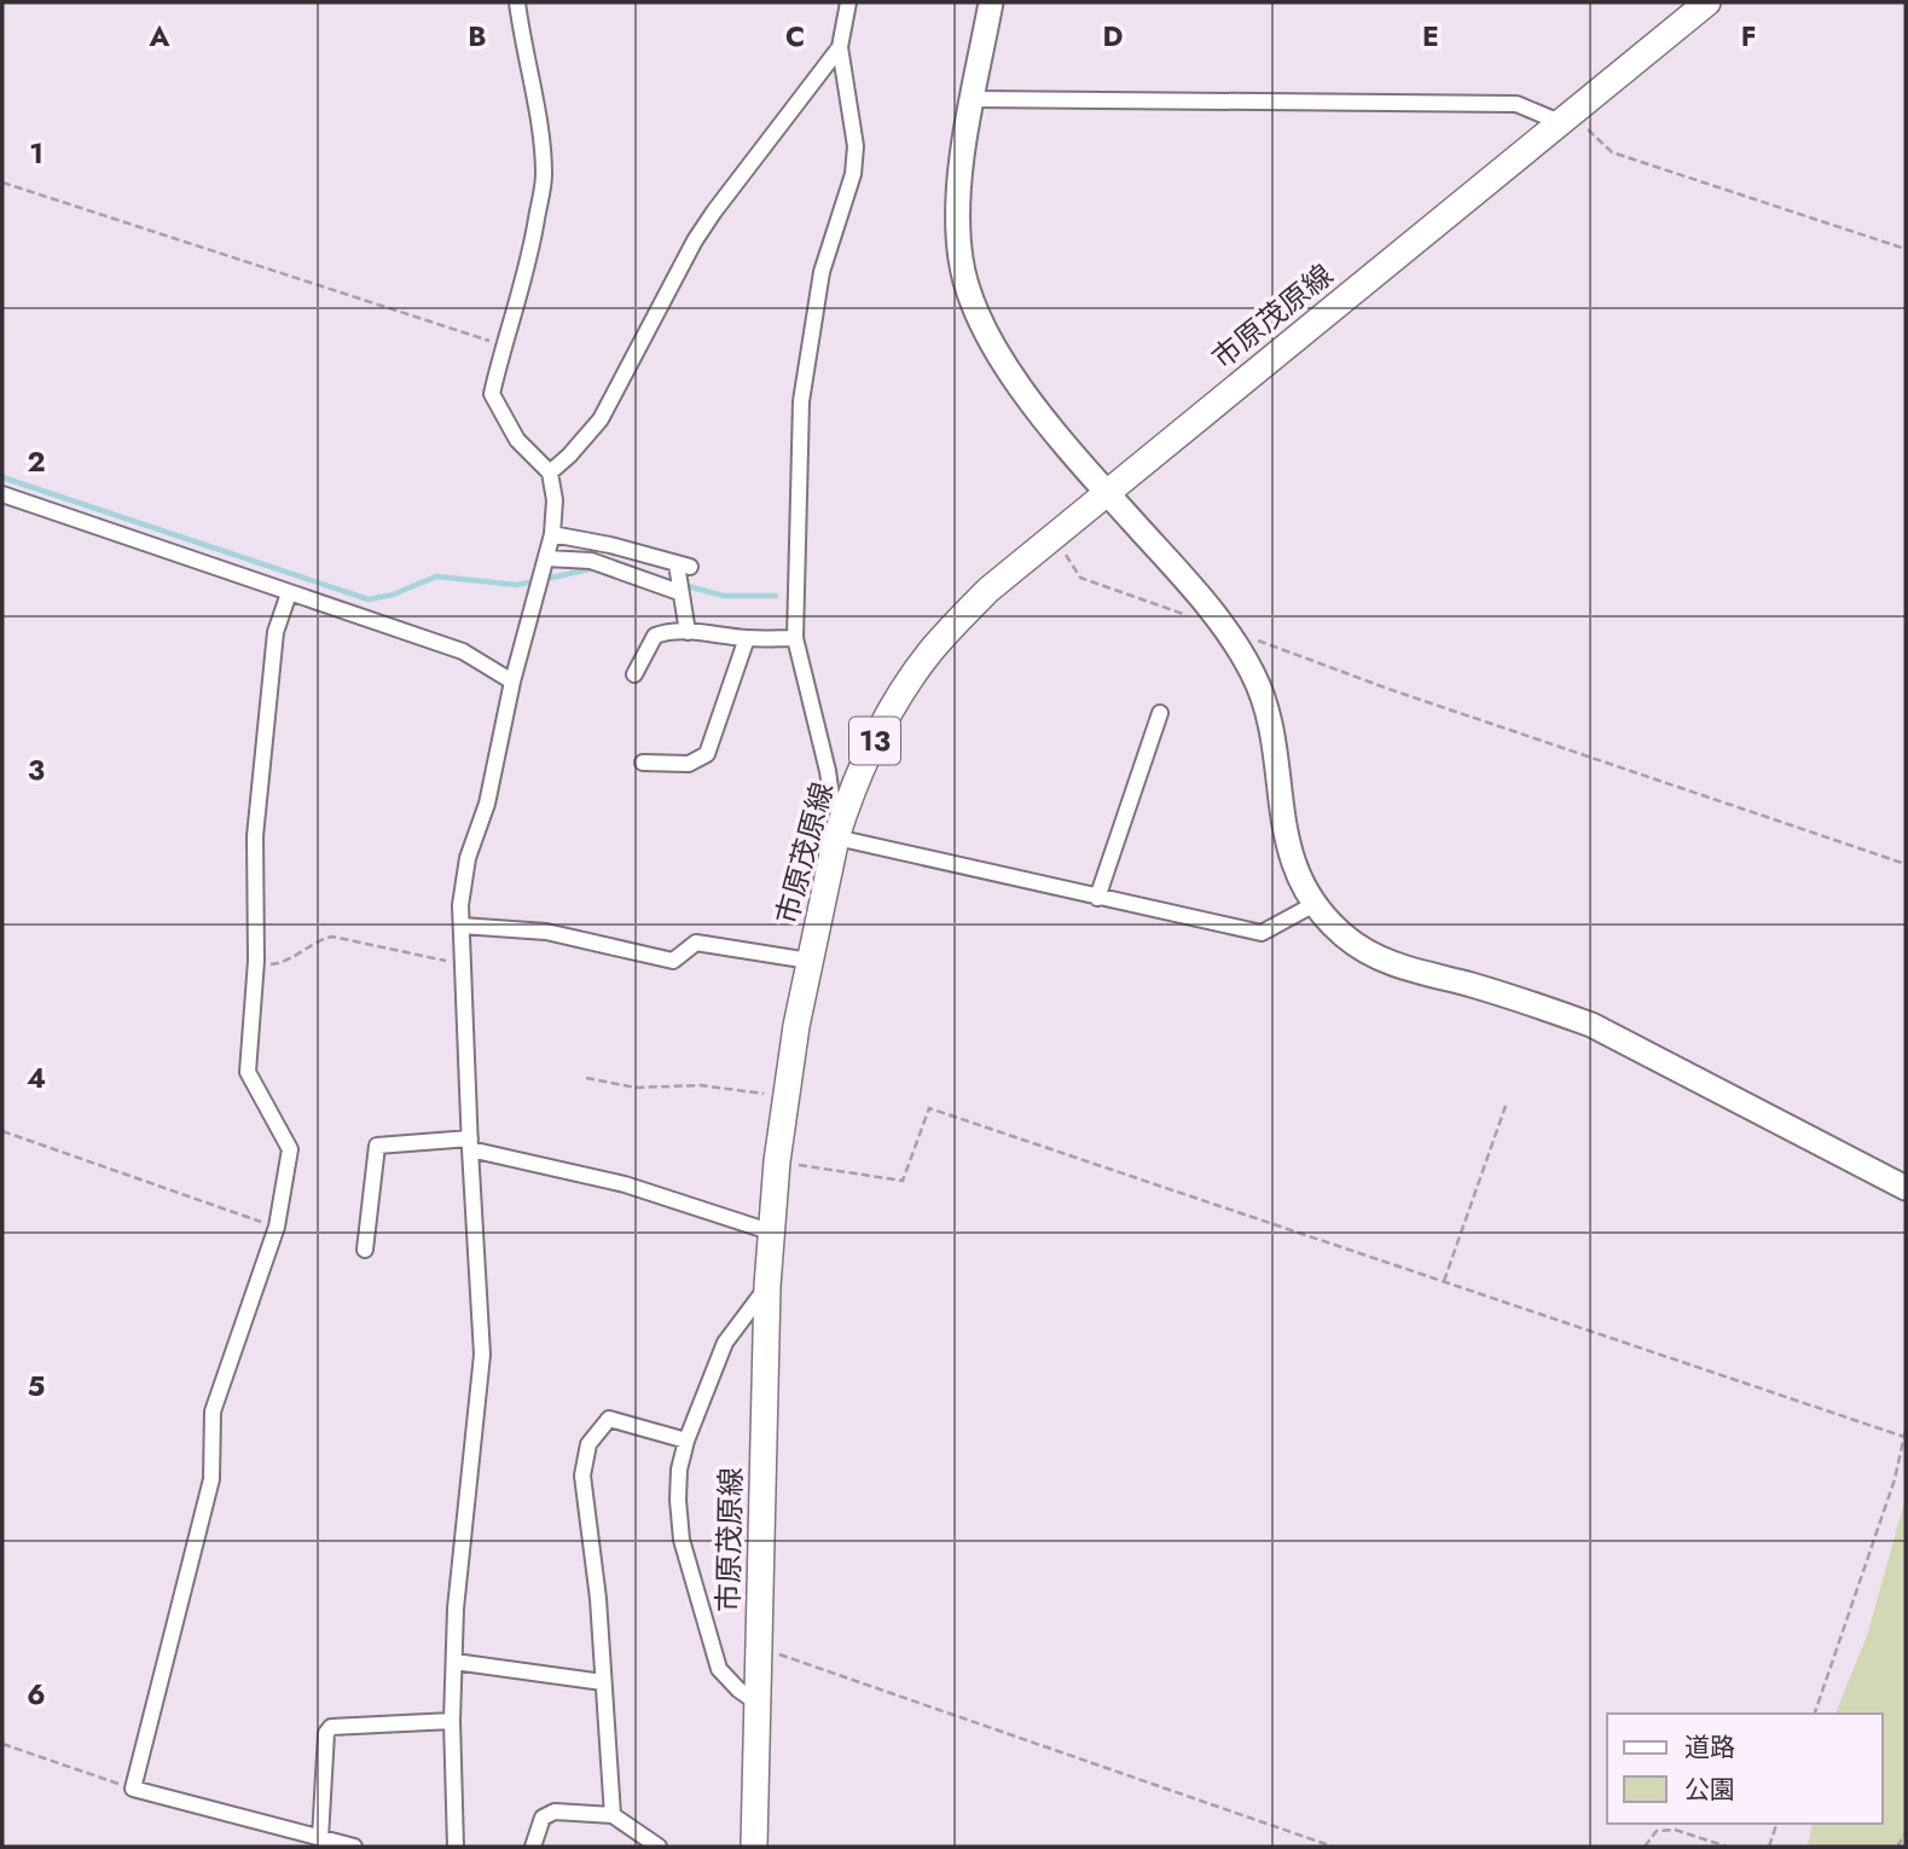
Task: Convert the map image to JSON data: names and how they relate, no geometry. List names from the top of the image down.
{
  "streets": {
    "main road": ["市原茂原線", "13"]
  },
  "legend": ["道路", "公園"],
  "grid": {
    "columns": [
      "A",
      "B",
      "C",
      "D",
      "E",
      "F"
    ],
    "rows": [
      "1",
      "2",
      "3",
      "4",
      "5",
      "6"
    ]
  }
}
